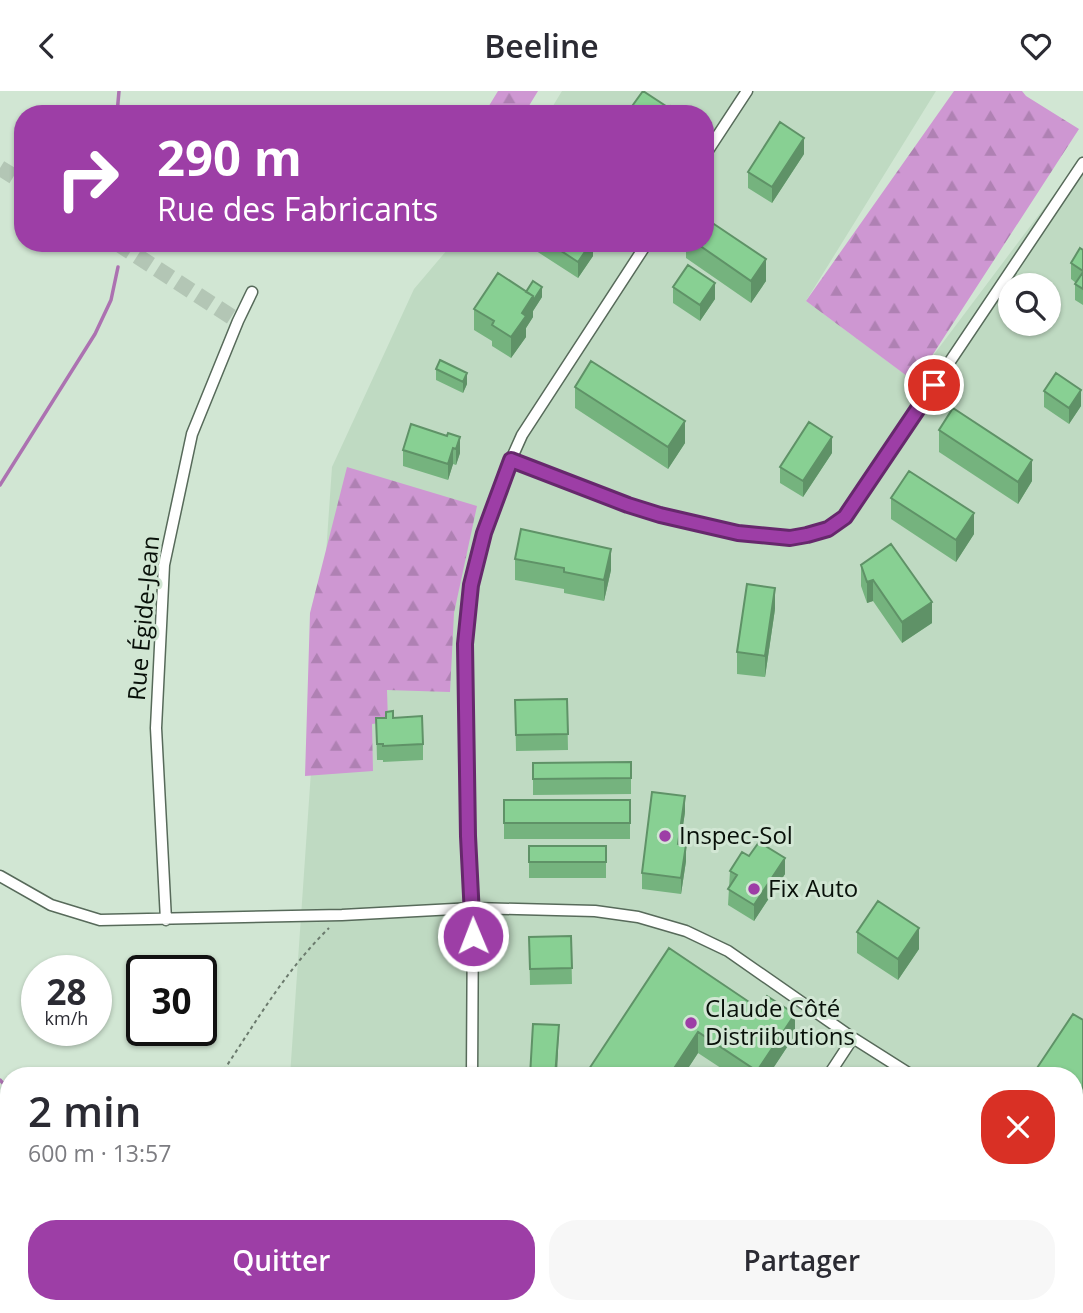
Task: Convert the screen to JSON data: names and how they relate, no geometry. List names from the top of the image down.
{
  "streets": {
    "street": ["Rue Égide-Jean"]
  },
  "places": ["Inspec-Sol", "Fix Auto", "Claude Côté Distriibutions"],
  "page": {
    "header": "Beeline",
    "turn": ["290 m", "Rue des Fabricants"],
    "speed": "28 km/h",
    "limit": "30",
    "heading": ["2 min", "600 m · 13:57"],
    "buttons": ["Quitter", "Partager"]
  }
}
